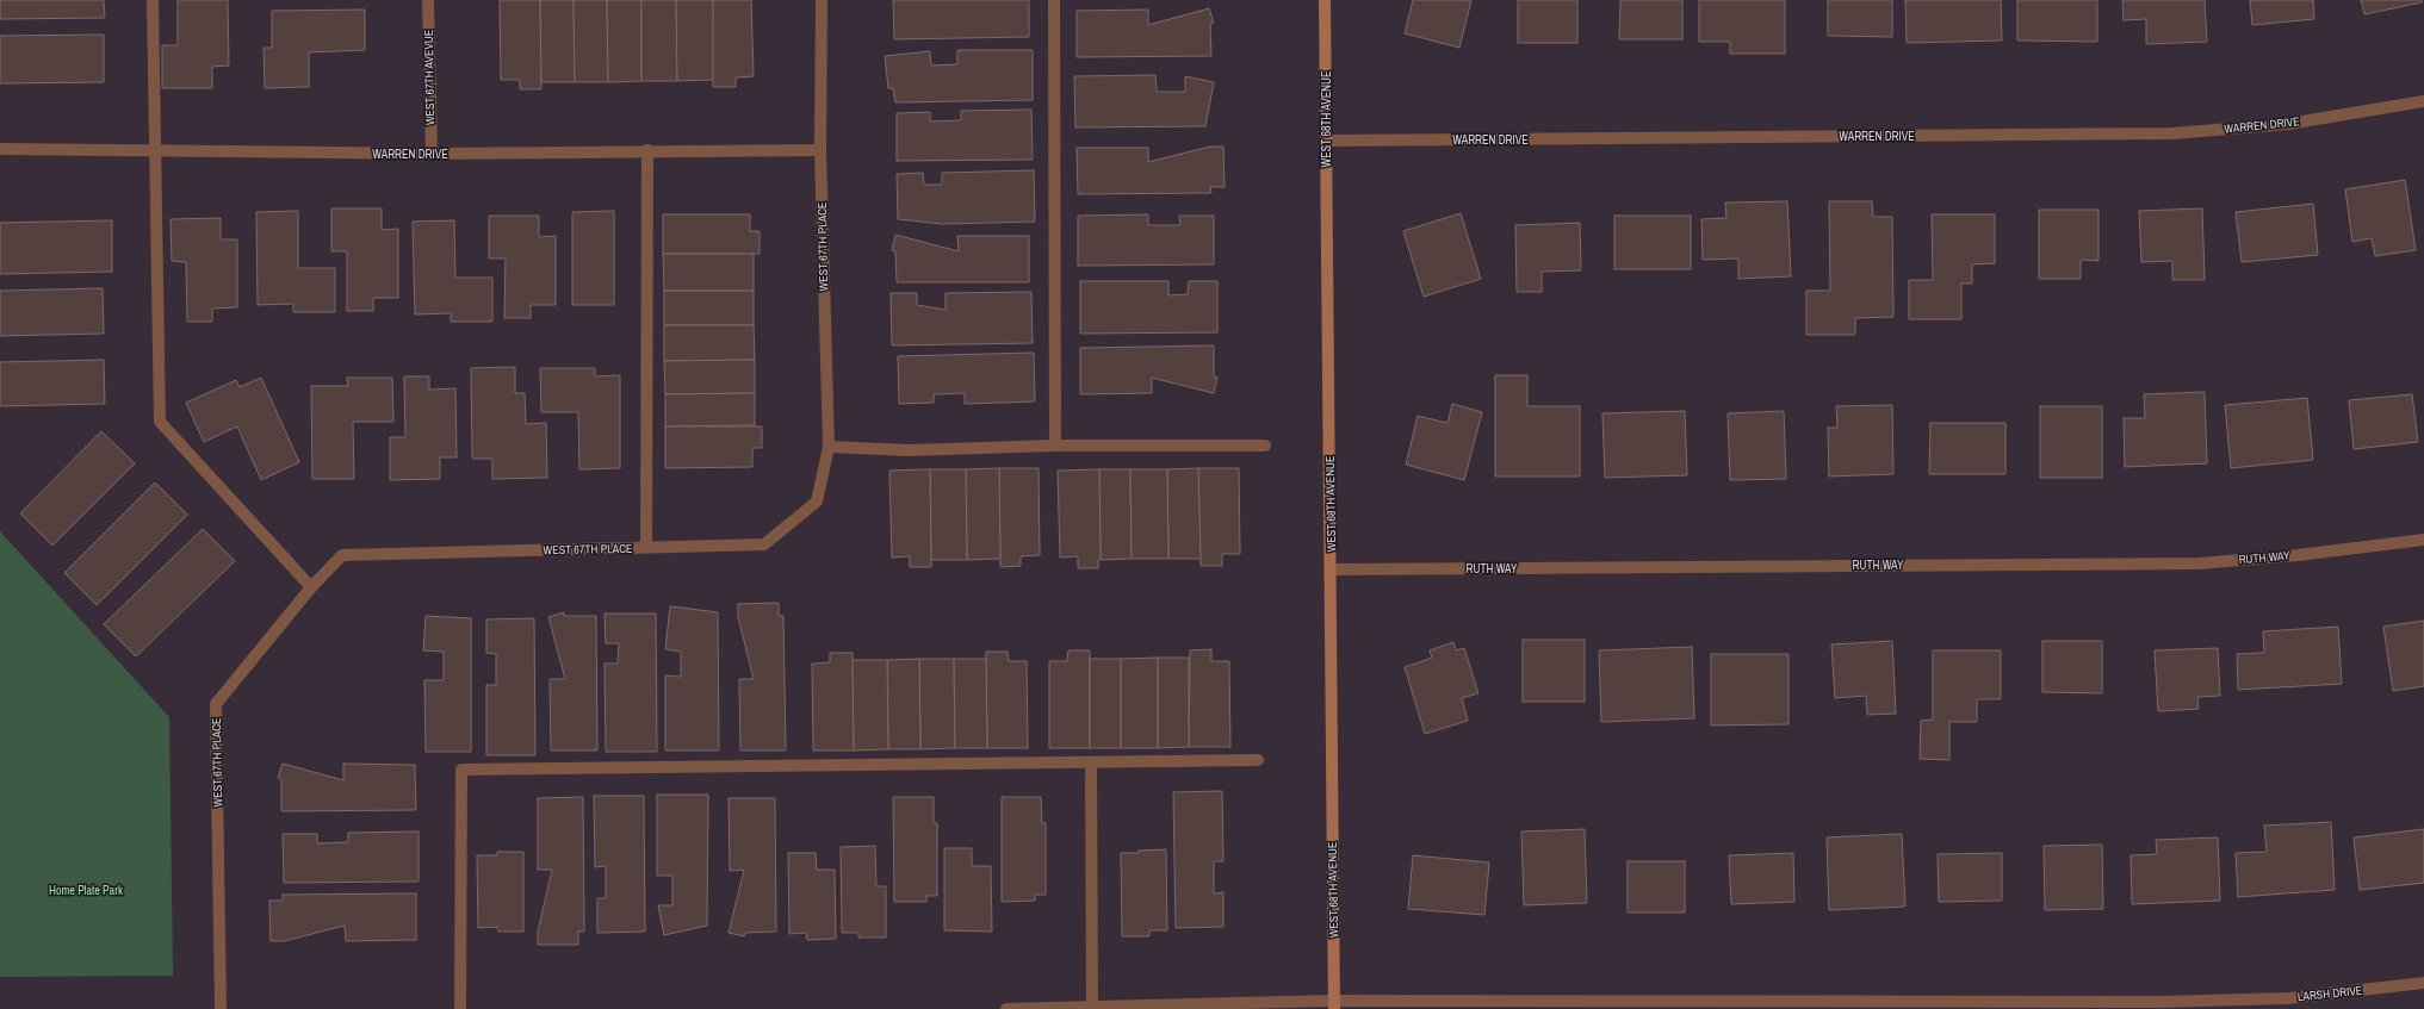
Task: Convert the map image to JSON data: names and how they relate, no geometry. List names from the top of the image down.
{
  "streets": {
    "street": [
      "WEST 67TH AVEVUE",
      "WEST 68TH AVENUE",
      "WARREN DRIVE",
      "WEST 67TH PLACE",
      "RUTH WAY",
      "LARSH DRIVE"
    ]
  },
  "crossings": [
    ["WEST 67TH AVEVUE", "WARREN DRIVE"],
    ["WEST 68TH AVENUE", "WARREN DRIVE"],
    ["WEST 68TH AVENUE", "RUTH WAY"],
    ["WEST 68TH AVENUE", "LARSH DRIVE"],
    ["WARREN DRIVE", "WEST 67TH PLACE"]
  ],
  "parks": ["Home Plate Park"]
}
